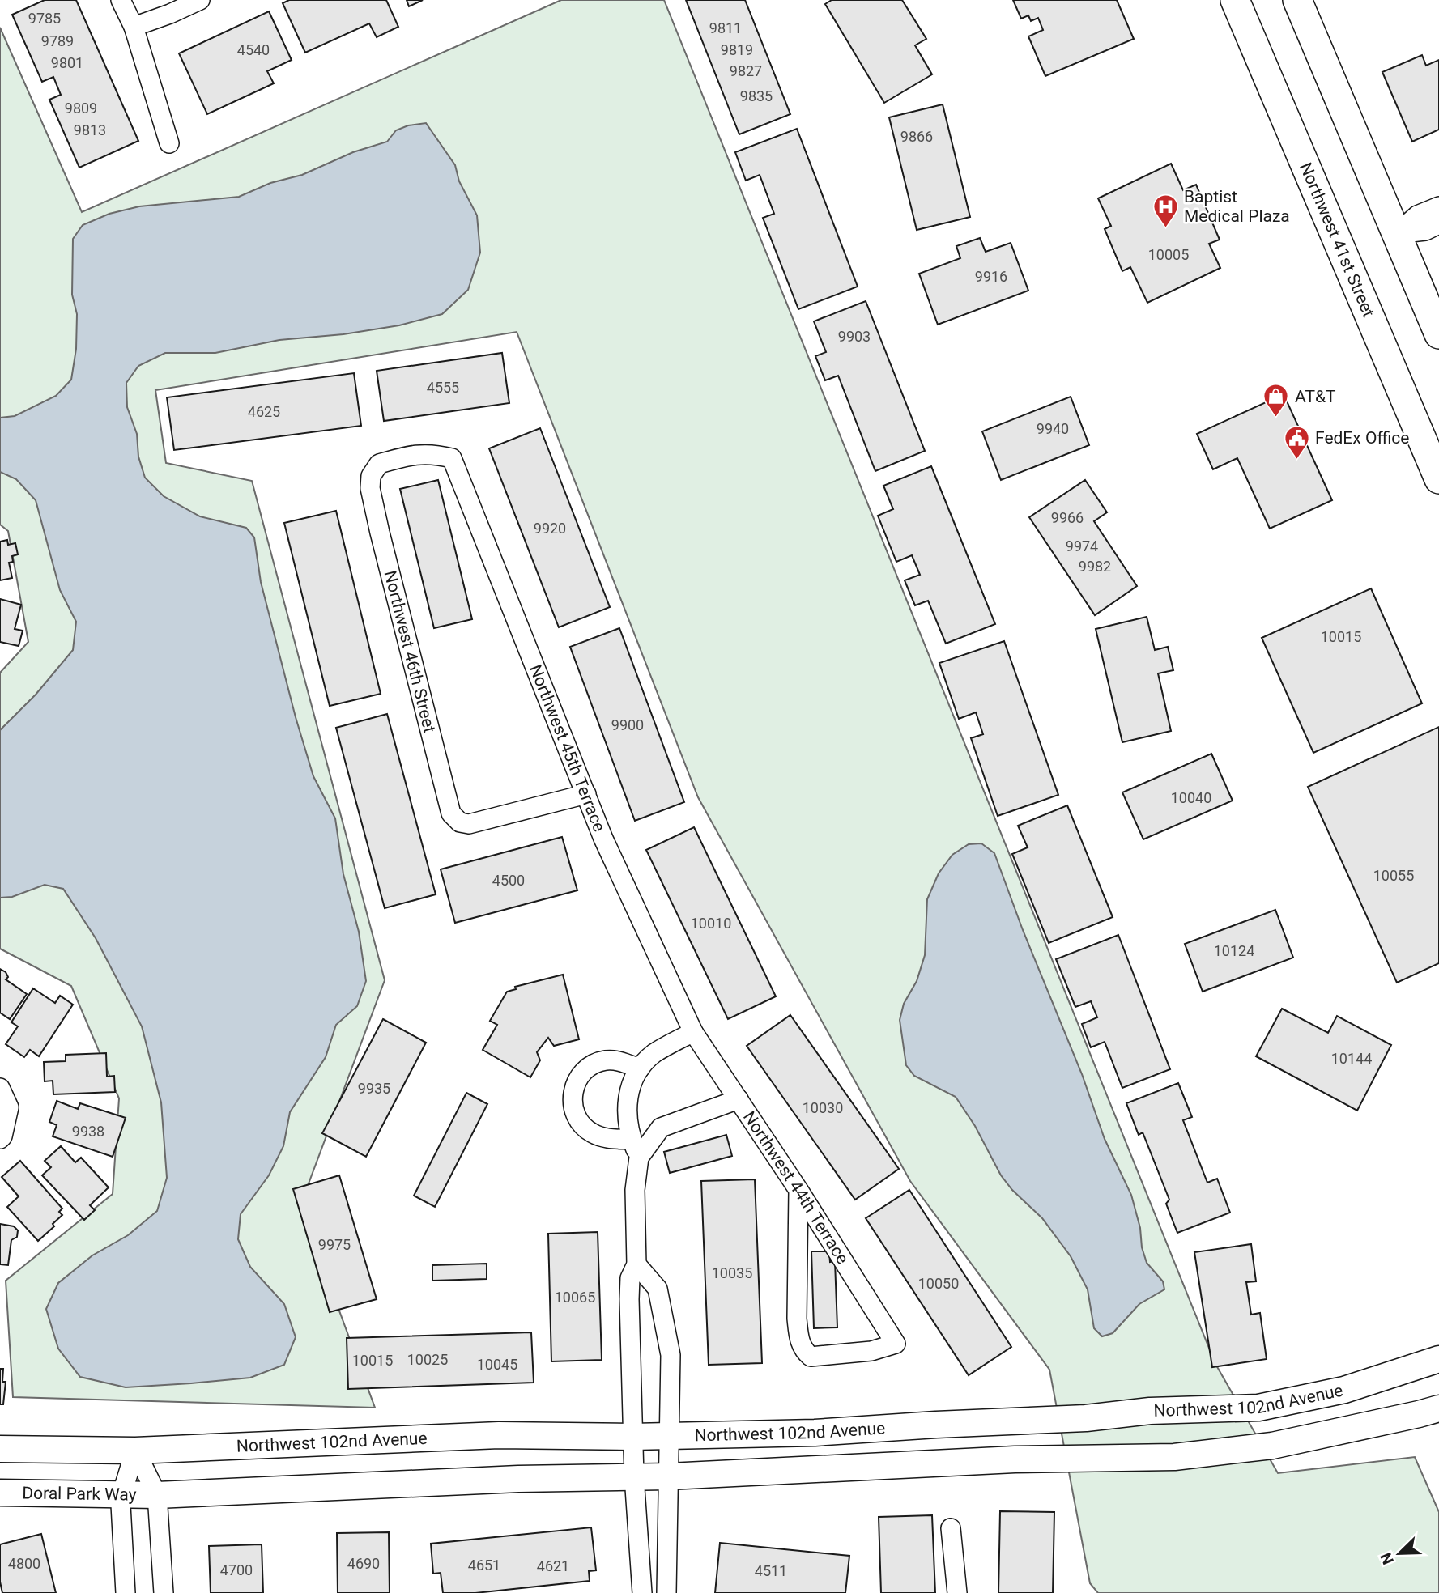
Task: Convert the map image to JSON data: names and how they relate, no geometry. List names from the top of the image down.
{
  "streets": {
    "main road": ["Northwest 41st Street"],
    "street": [
      "Northwest 46th Street",
      "Northwest 45th Terrace",
      "Northwest 44th Terrace",
      "Northwest 102nd Avenue",
      "Doral Park Way"
    ]
  },
  "crossings": [
    ["Northwest 46th Street", "Northwest 45th Terrace"],
    ["Northwest 45th Terrace", "Northwest 44th Terrace"]
  ],
  "places": {
    "hospital": ["Baptist Medical Plaza"],
    "shop": ["AT&T"],
    "public building": ["FedEx Office"]
  },
  "house_numbers": [
    "9785",
    "9811",
    "9789",
    "4540",
    "9819",
    "9801",
    "9827",
    "9835",
    "9809",
    "9813",
    "9866",
    "10005",
    "9916",
    "9903",
    "4555",
    "4625",
    "9940",
    "9966",
    "9920",
    "9974",
    "9982",
    "10015",
    "9900",
    "10040",
    "10055",
    "4500",
    "10010",
    "10124",
    "10144",
    "9935",
    "10030",
    "9938",
    "9975",
    "10035",
    "10050",
    "10065",
    "10025",
    "10015",
    "10045",
    "4800",
    "4690",
    "4651",
    "4621",
    "4700",
    "4511"
  ],
  "north": "bottom left"
}
